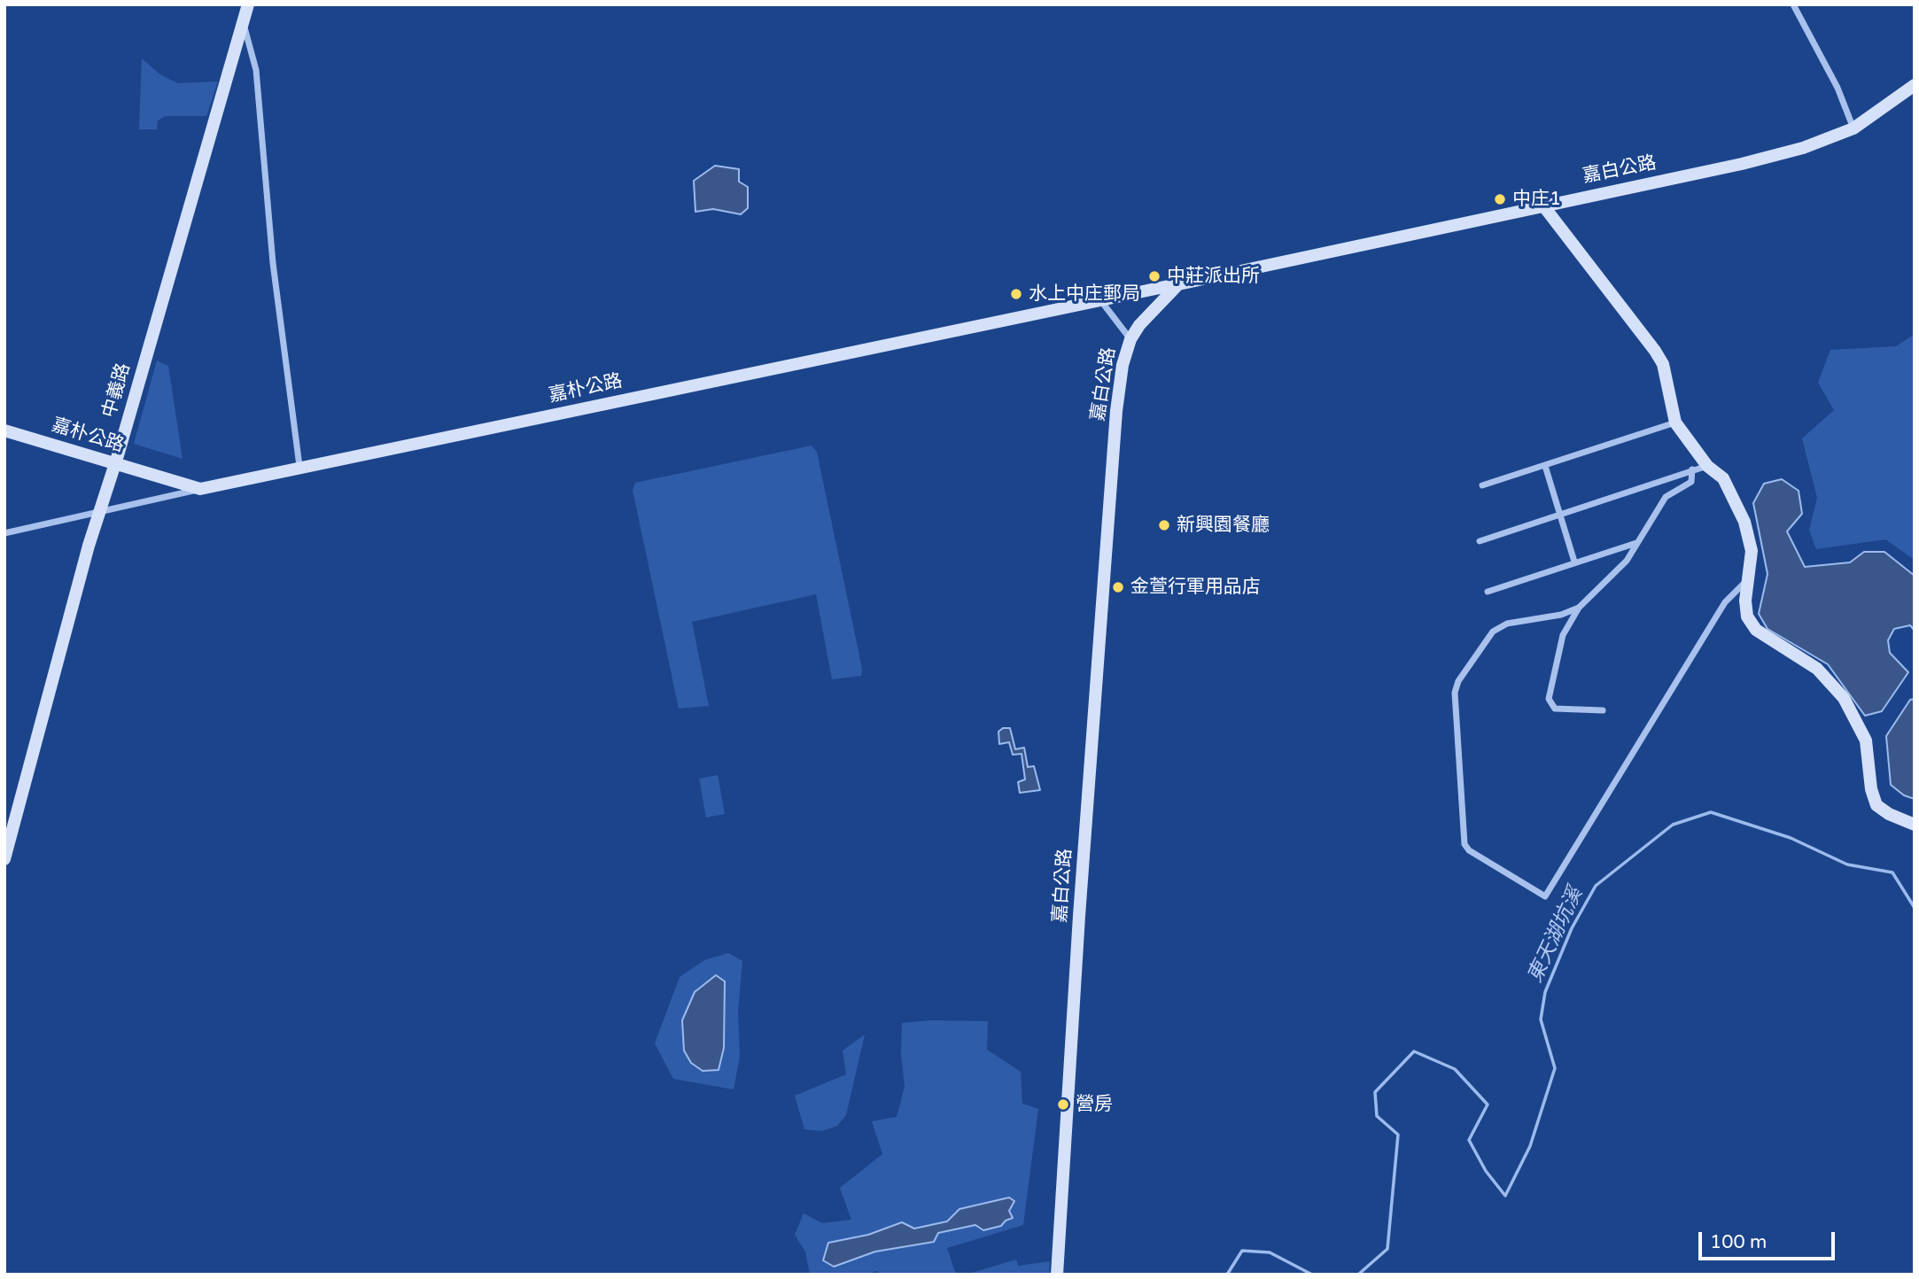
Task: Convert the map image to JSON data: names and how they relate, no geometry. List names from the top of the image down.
{
  "streets": {
    "main road": ["嘉白公路", "嘉朴公路", "中義路"]
  },
  "crossings": [
    ["嘉白公路", "嘉朴公路"],
    ["嘉朴公路", "中義路"]
  ],
  "water": ["東天湖坑溪"],
  "places": [
    "中庄1",
    "中莊派出所",
    "水上中庄郵局",
    "新興園餐廳",
    "金萱行軍用品店",
    "營房"
  ],
  "scale_bar": "100 m"
}
